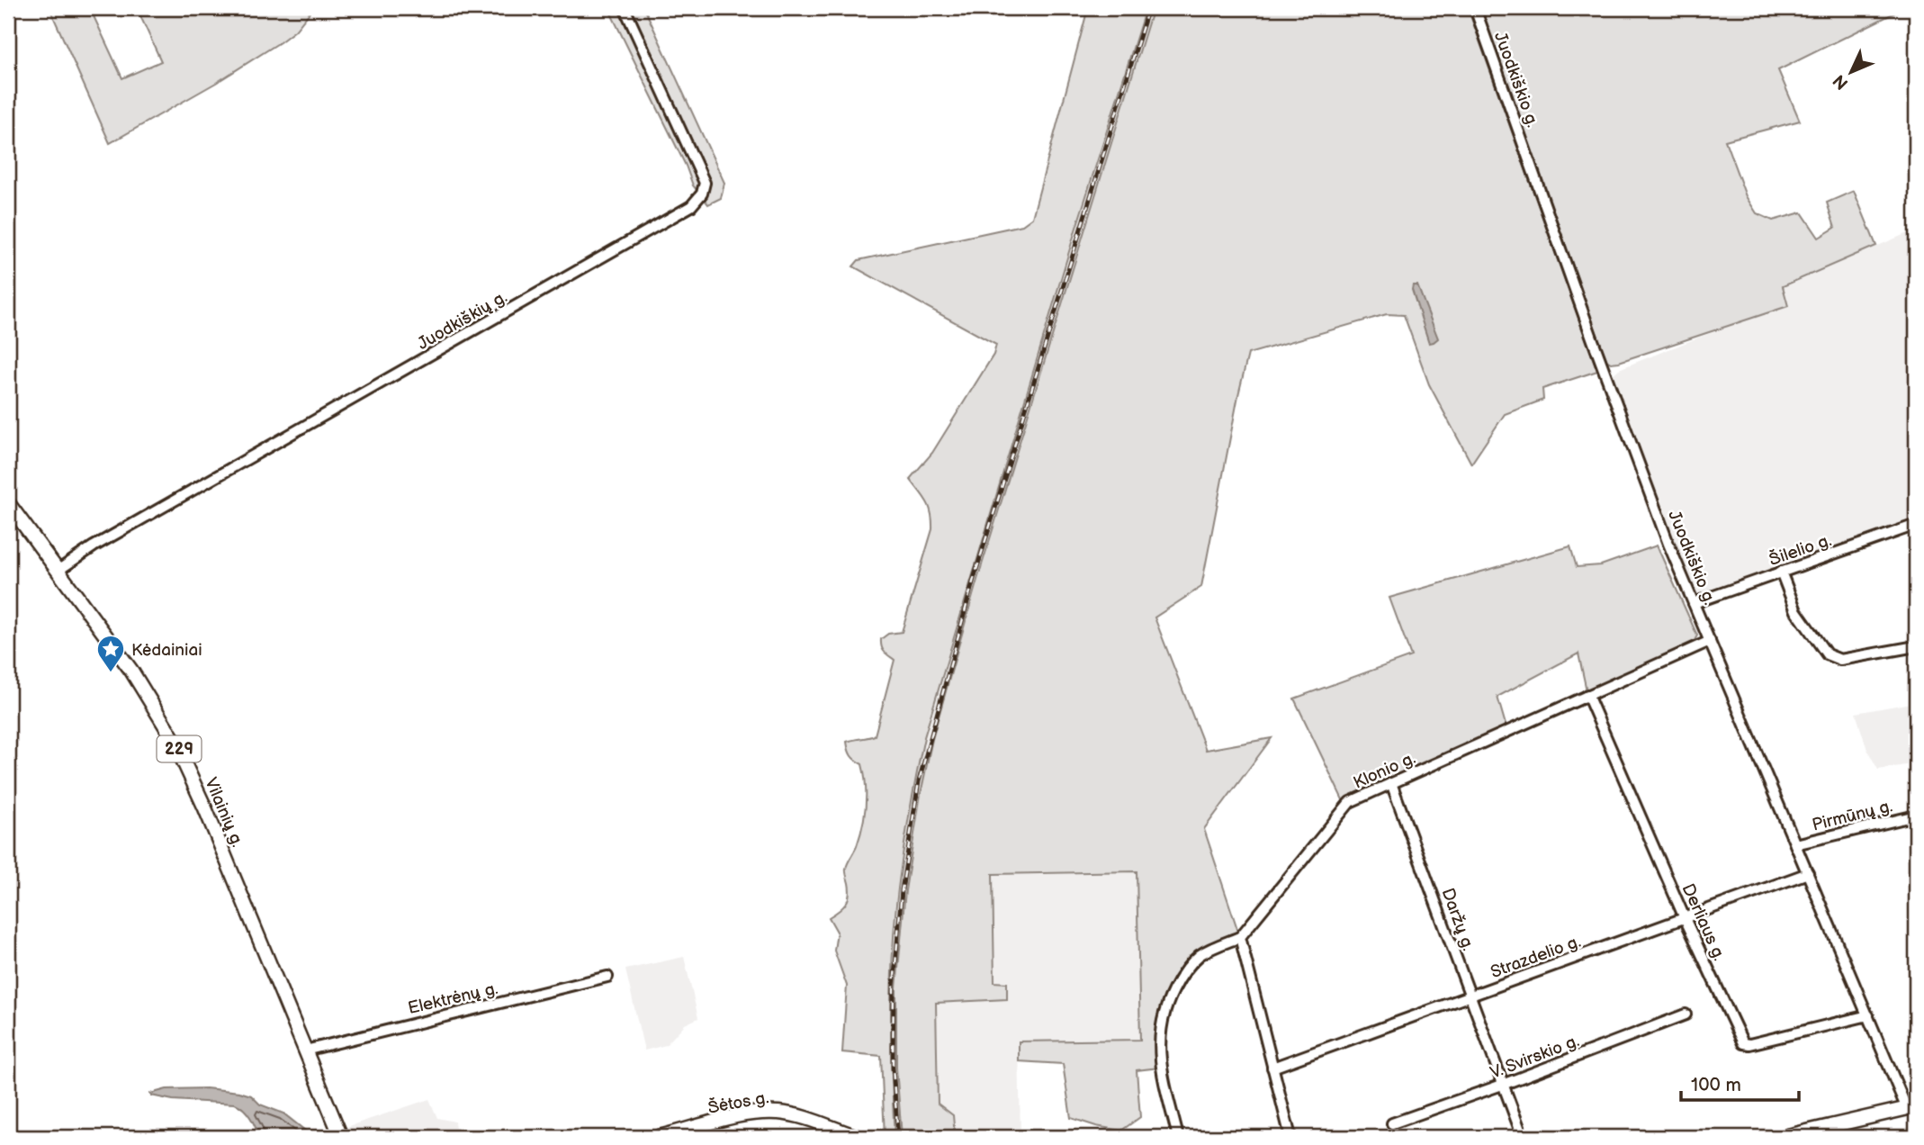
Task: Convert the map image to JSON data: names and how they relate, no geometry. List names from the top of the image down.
{
  "streets": {
    "main road": ["229", "Vilainių g.", "Šėtos g."],
    "street": [
      "Juodkiškio g.",
      "Juodkiškių g.",
      "Šilelio g.",
      "Klonio g.",
      "Pirmūnų g.",
      "Daržų g.",
      "Derliaus g.",
      "Strazdelio g.",
      "Elektrėnų g.",
      "V. Svirskio g."
    ]
  },
  "crossings": [
    ["Juodkiškio g.", "Šilelio g."],
    ["Juodkiškio g.", "Klonio g."],
    ["Juodkiškio g.", "Pirmūnų g."],
    ["Juodkiškio g.", "Derliaus g."],
    ["Juodkiškio g.", "Strazdelio g."],
    ["Juodkiškių g.", "Vilainių g."],
    ["229", "Vilainių g."],
    ["229", "Elektrėnų g."],
    ["Klonio g.", "Daržų g."],
    ["Klonio g.", "Derliaus g."],
    ["Vilainių g.", "Elektrėnų g."],
    ["Daržų g.", "Strazdelio g."],
    ["Daržų g.", "V. Svirskio g."],
    ["Derliaus g.", "Strazdelio g."]
  ],
  "places": {
    "place": ["Kėdainiai"]
  },
  "scale_bar": "100 m",
  "north": "bottom left"
}
